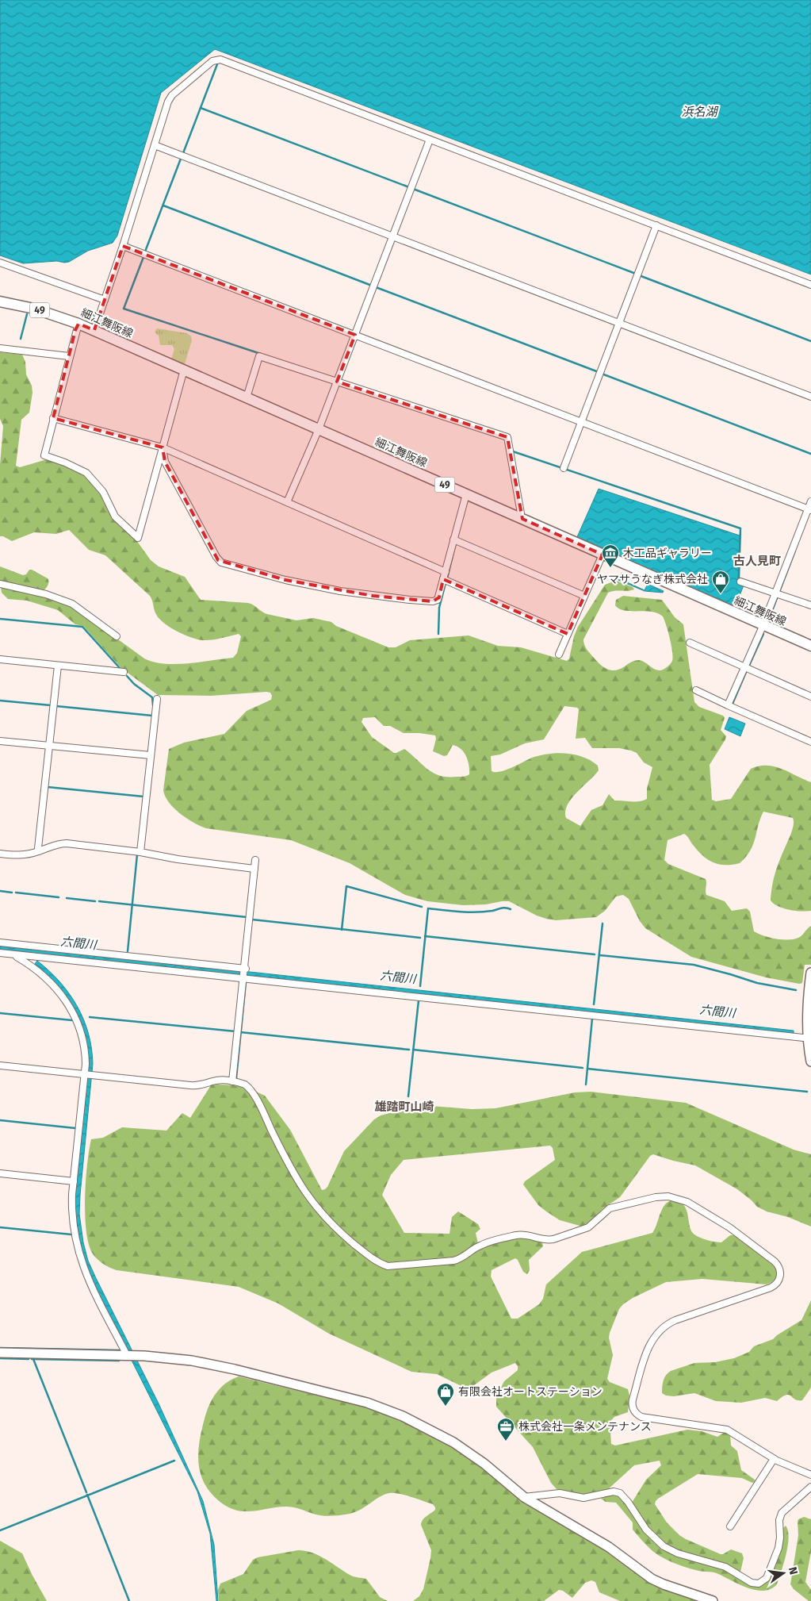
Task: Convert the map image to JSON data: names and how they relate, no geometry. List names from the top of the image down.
{
  "streets": {
    "main road": ["49", "細江舞阪線"]
  },
  "districts": ["古人見町", "雄踏町山崎"],
  "water": ["浜名湖", "六間川"],
  "places": {
    "museum": ["木工品ギャラリー"],
    "shop": ["ヤマサうなぎ株式会社", "有限会社オートステーション"],
    "office": ["株式会社一条メンテナンス"]
  },
  "north": "right"
}
